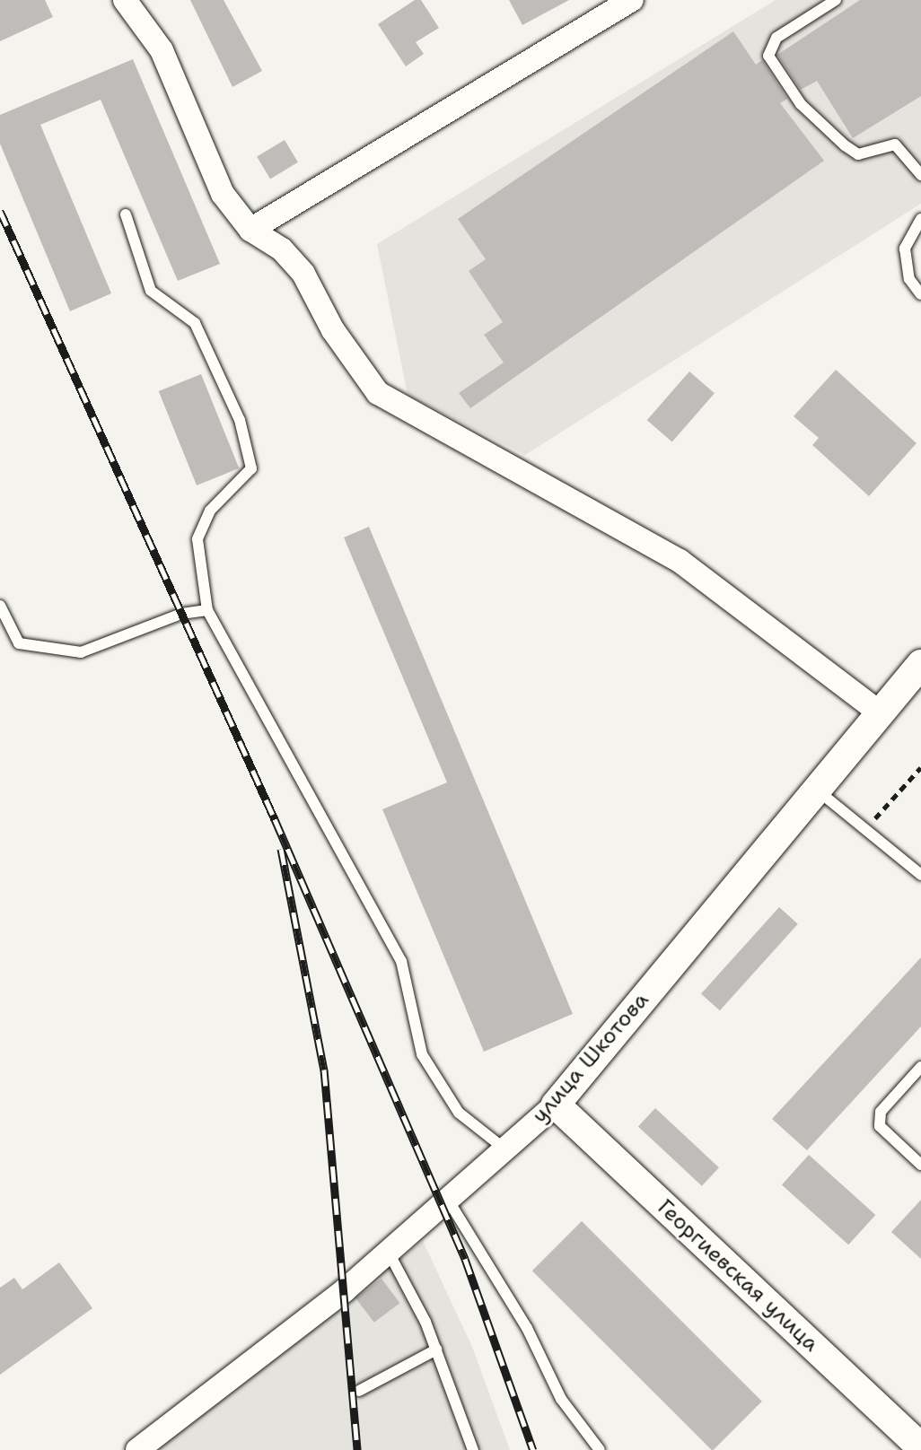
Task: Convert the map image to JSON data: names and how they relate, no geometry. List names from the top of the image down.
{
  "streets": {
    "street": ["улица Шкотова", "Георгиевская улица"]
  },
  "crossings": [
    ["улица Шкотова", "Георгиевская улица"]
  ]
}
